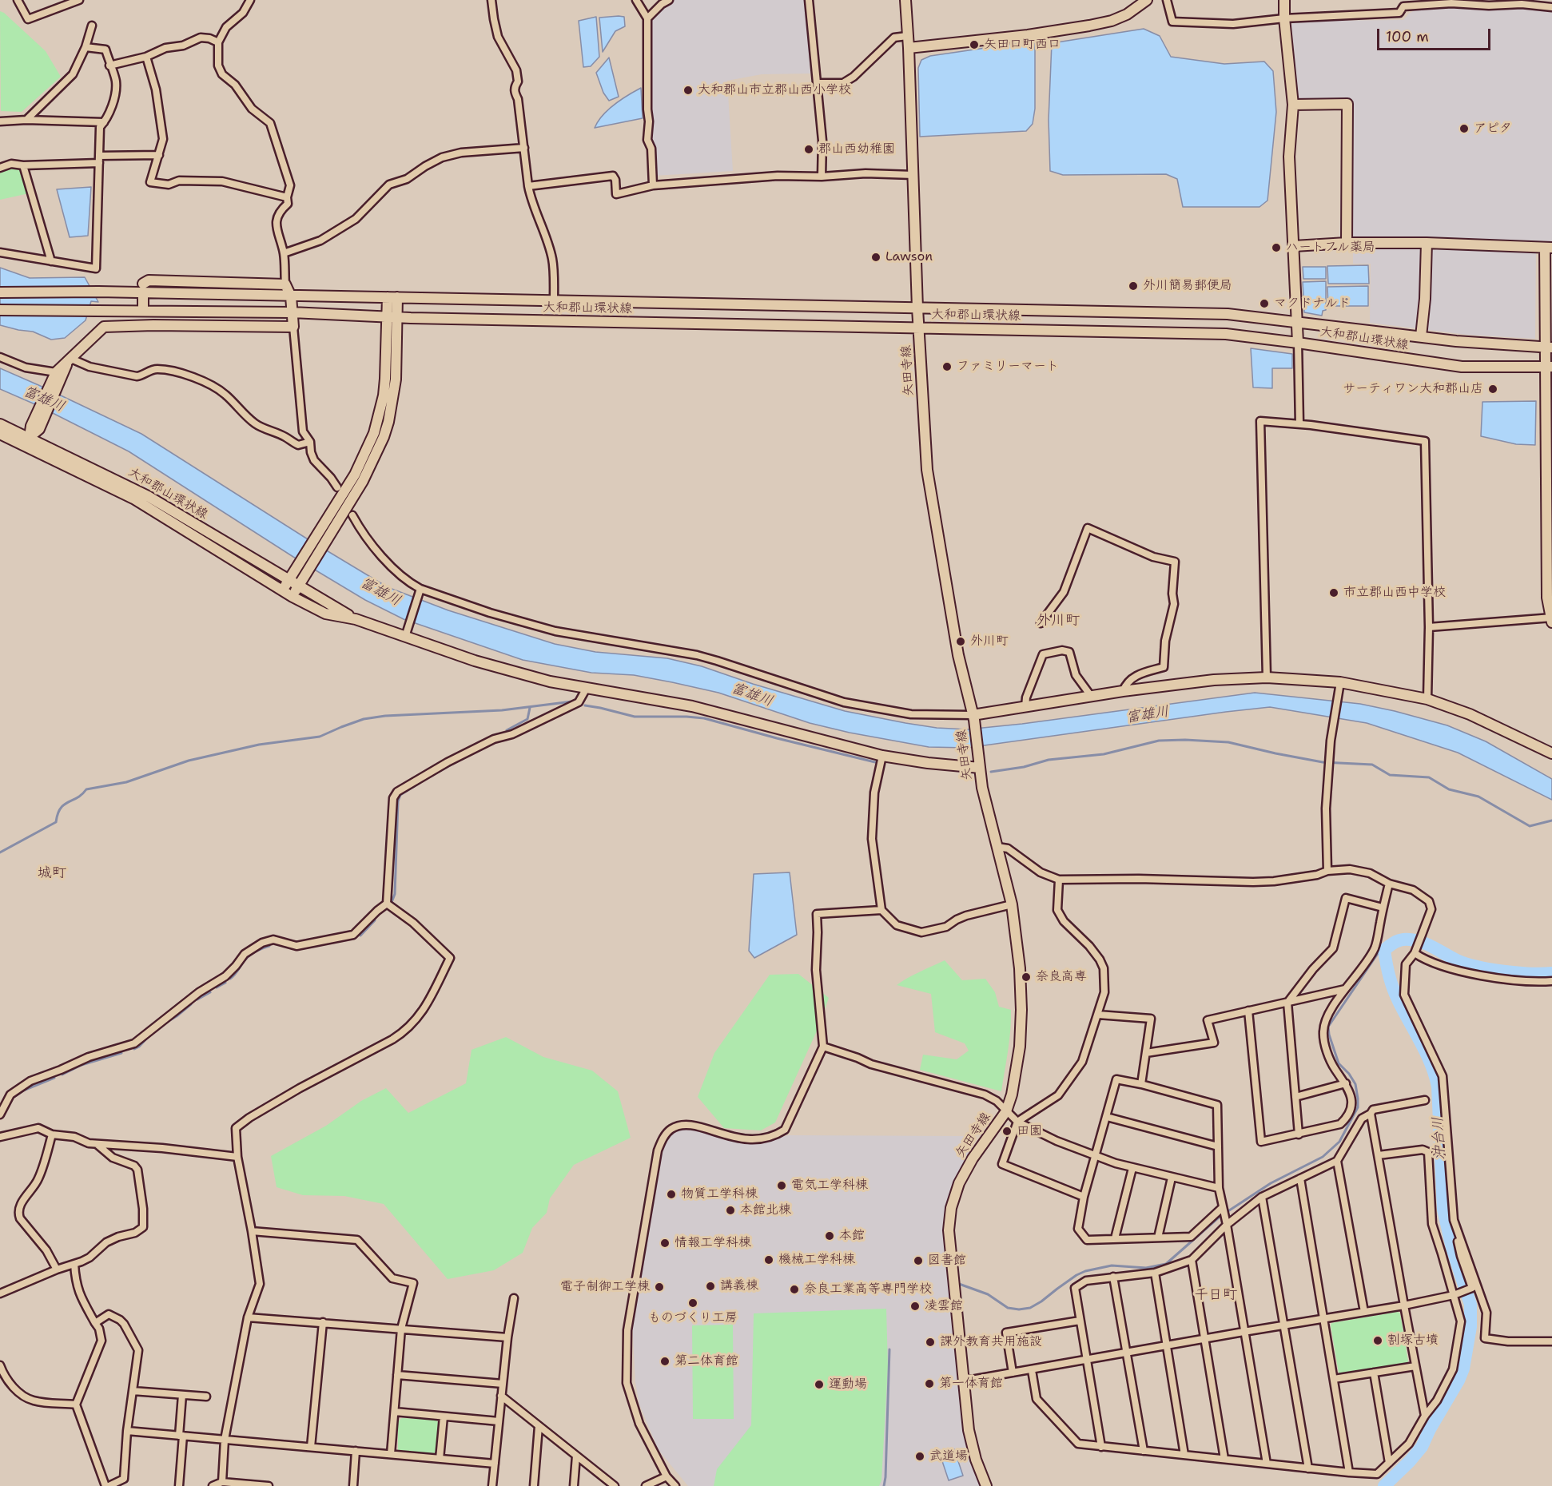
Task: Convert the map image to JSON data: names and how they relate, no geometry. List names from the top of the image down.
{
  "streets": {
    "main road": ["大和郡山環状線", "矢田寺線"]
  },
  "crossings": [
    ["大和郡山環状線", "矢田寺線"]
  ],
  "districts": ["外川町", "城町", "千日町"],
  "water": ["富雄川", "沖台川"],
  "places": [
    "矢田口町西口",
    "大和郡山市立郡山西小学校",
    "アピタ",
    "郡山西幼稚園",
    "ハートフル薬局",
    "Lawson",
    "外川簡易郵便局",
    "マクドナルド",
    "ファミリーマート",
    "サーティワン大和郡山店",
    "市立郡山西中学校",
    "外川町",
    "奈良高専",
    "田園",
    "電気工学科棟",
    "物質工学科棟",
    "本館北棟",
    "本館",
    "情報工学科棟",
    "機械工学科棟",
    "図書館",
    "講義棟",
    "電子制御工学棟",
    "奈良工業高等専門学校",
    "ものづくり工房",
    "凌雲館",
    "割塚古墳",
    "課外教育共用施設",
    "第二体育館",
    "第一体育館",
    "運動場",
    "武道場"
  ],
  "scale_bar": "100 m"
}
